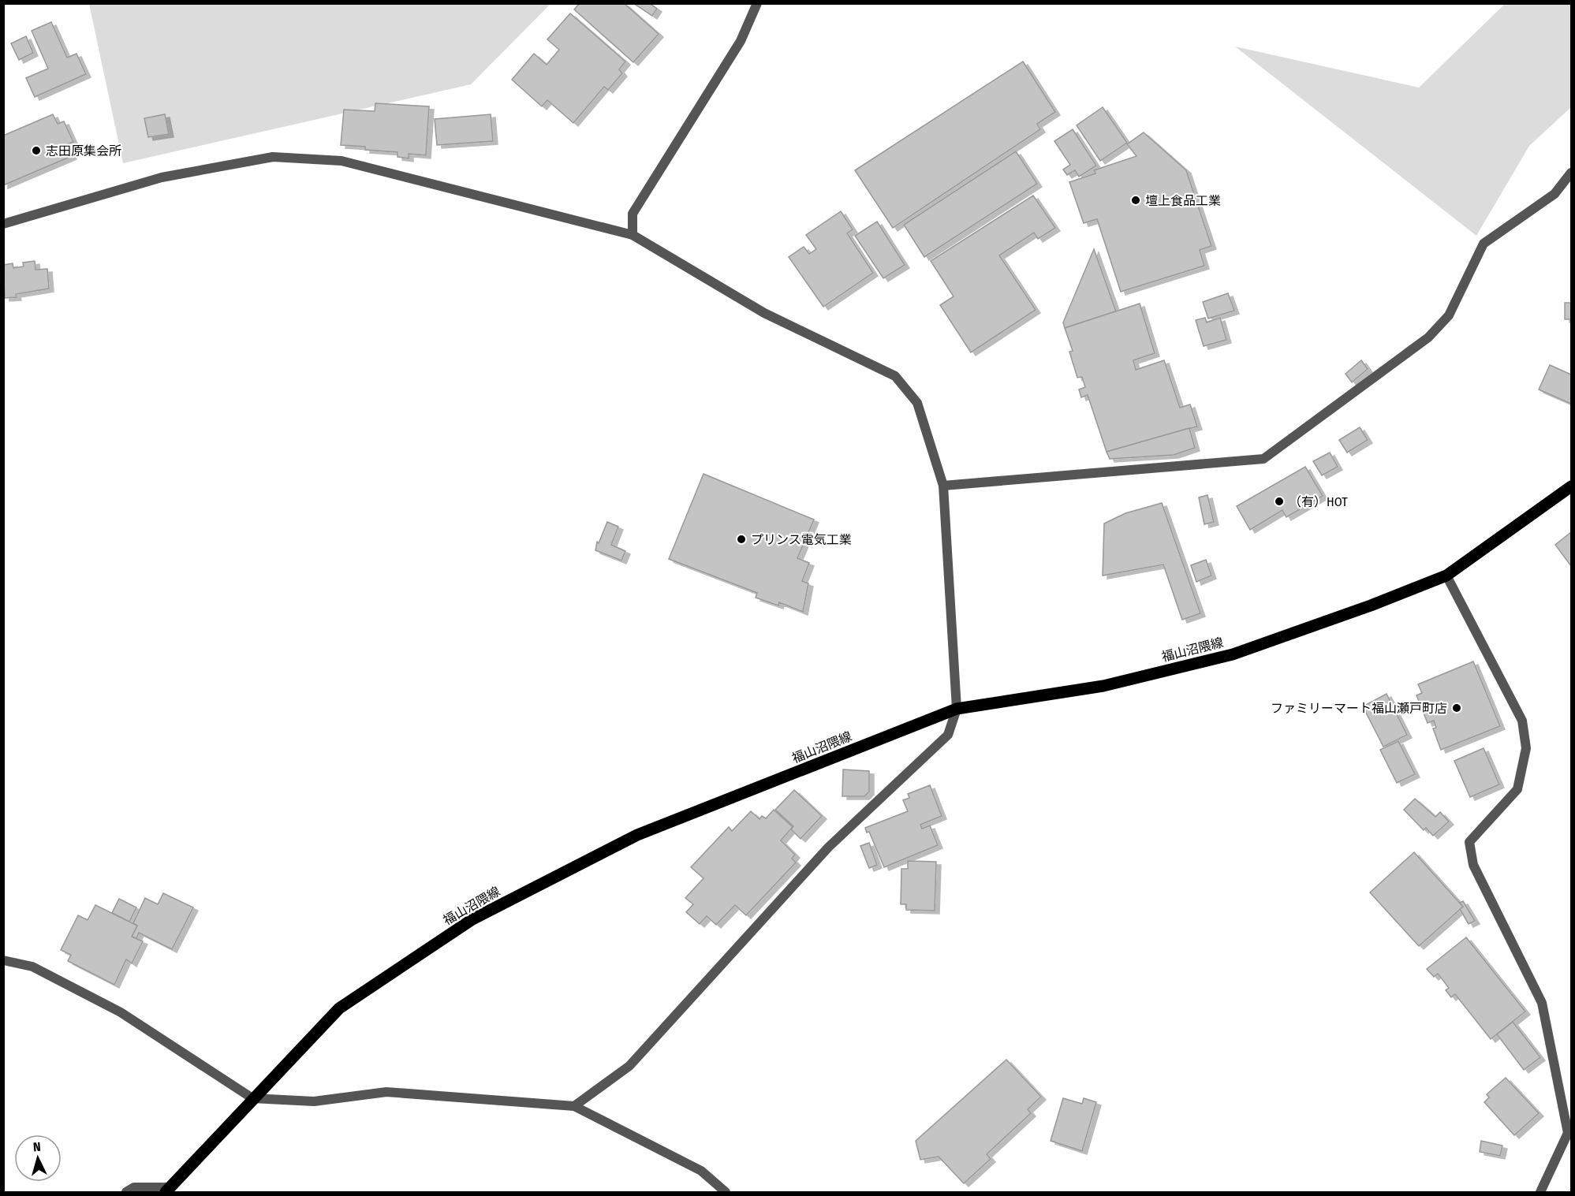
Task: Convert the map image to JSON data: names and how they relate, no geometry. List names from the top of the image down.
{
  "streets": {
    "main road": ["福山沼隈線"]
  },
  "places": [
    "志田原集会所",
    "壇上食品工業",
    "（有）HOT",
    "プリンス電気工業",
    "ファミリーマート福山瀬戸町店"
  ],
  "north": "top"
}
